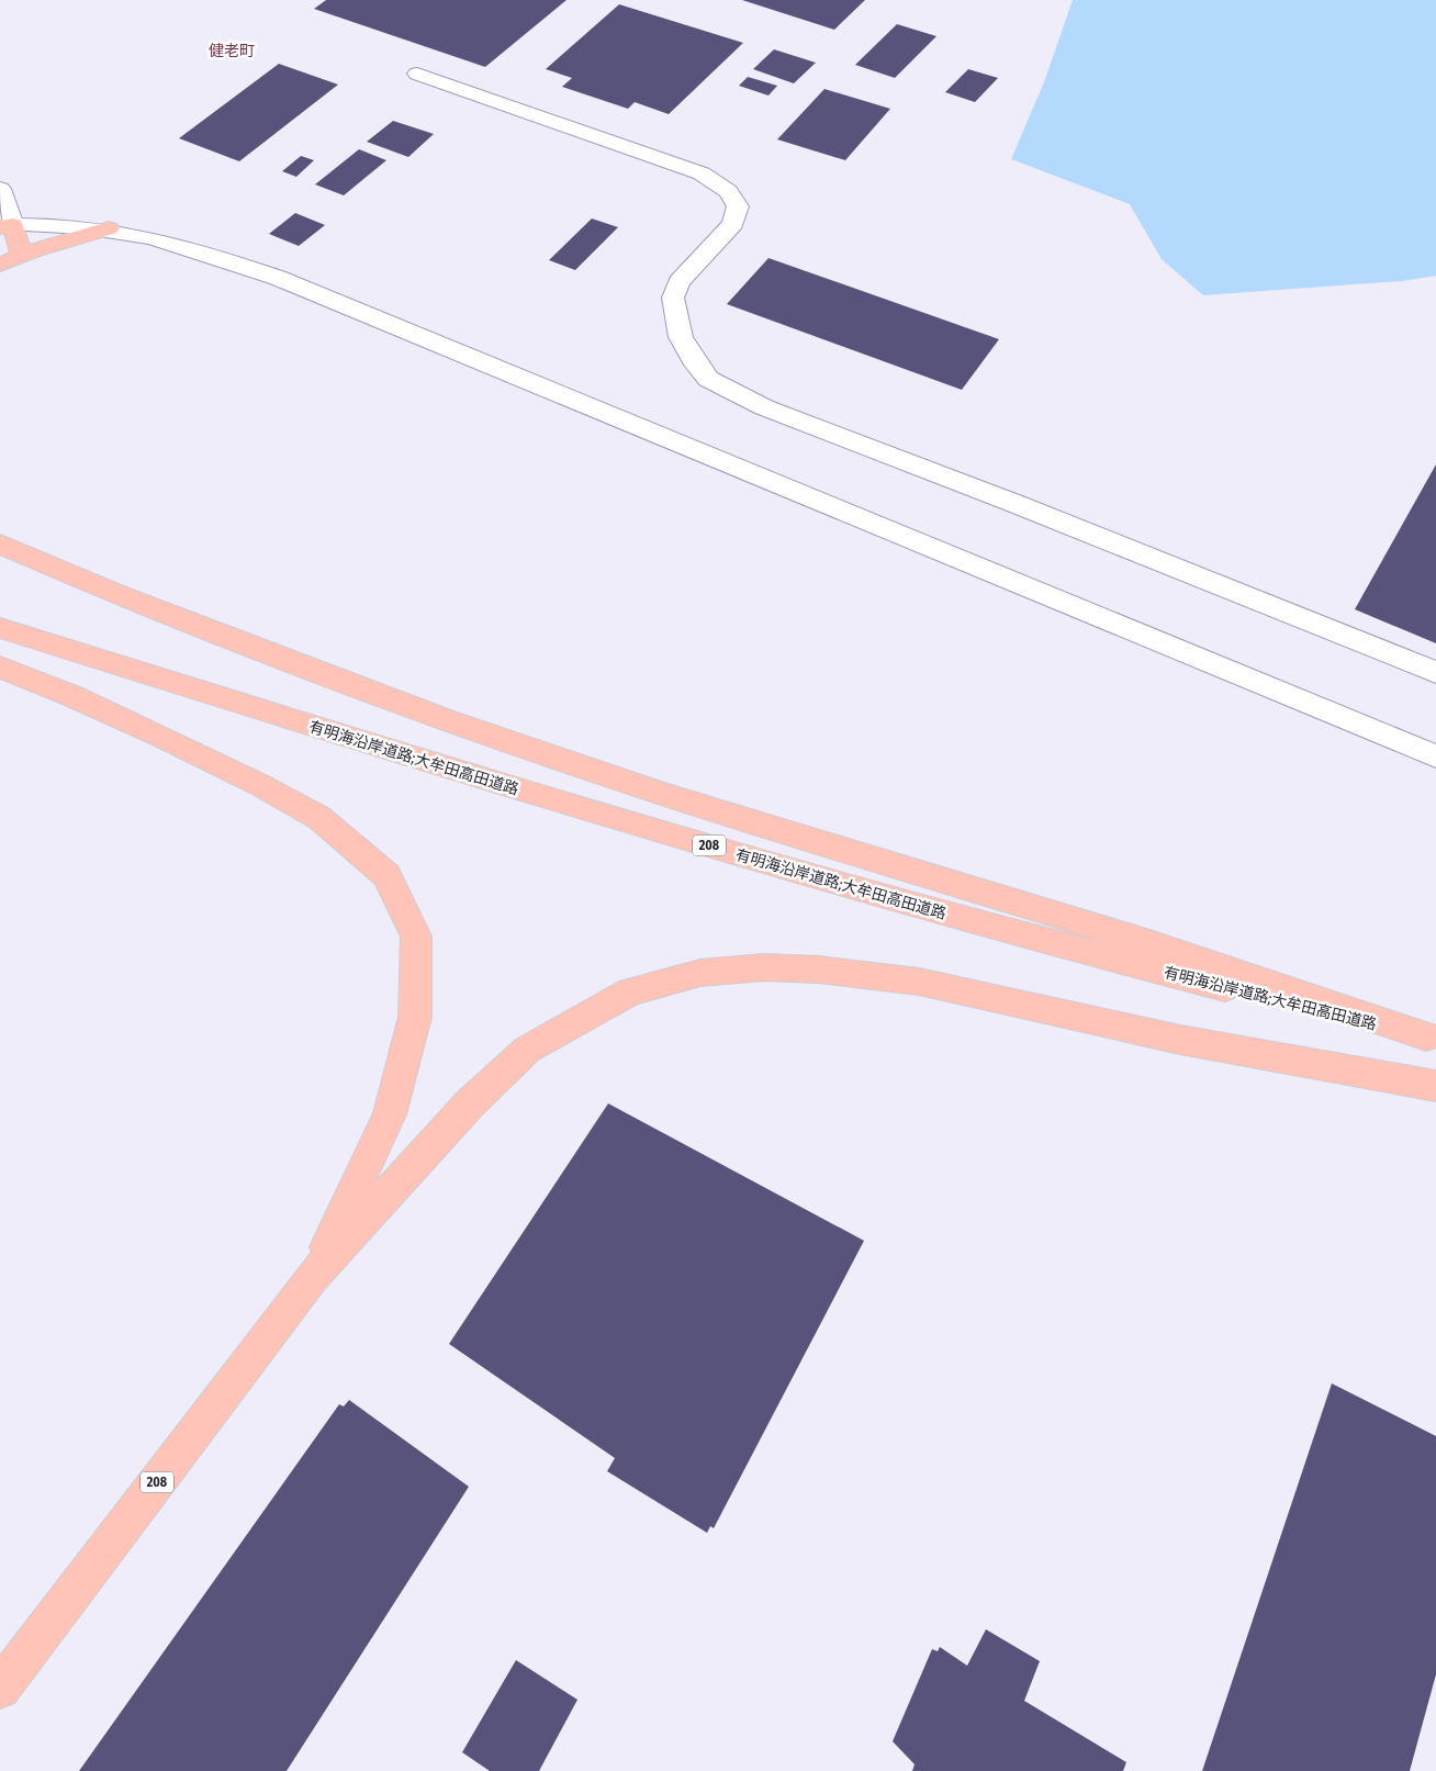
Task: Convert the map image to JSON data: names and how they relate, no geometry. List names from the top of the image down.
{
  "streets": {
    "highway": ["有明海沿岸道路;大牟田高田道路", "208"]
  },
  "districts": ["健老町"]
}
